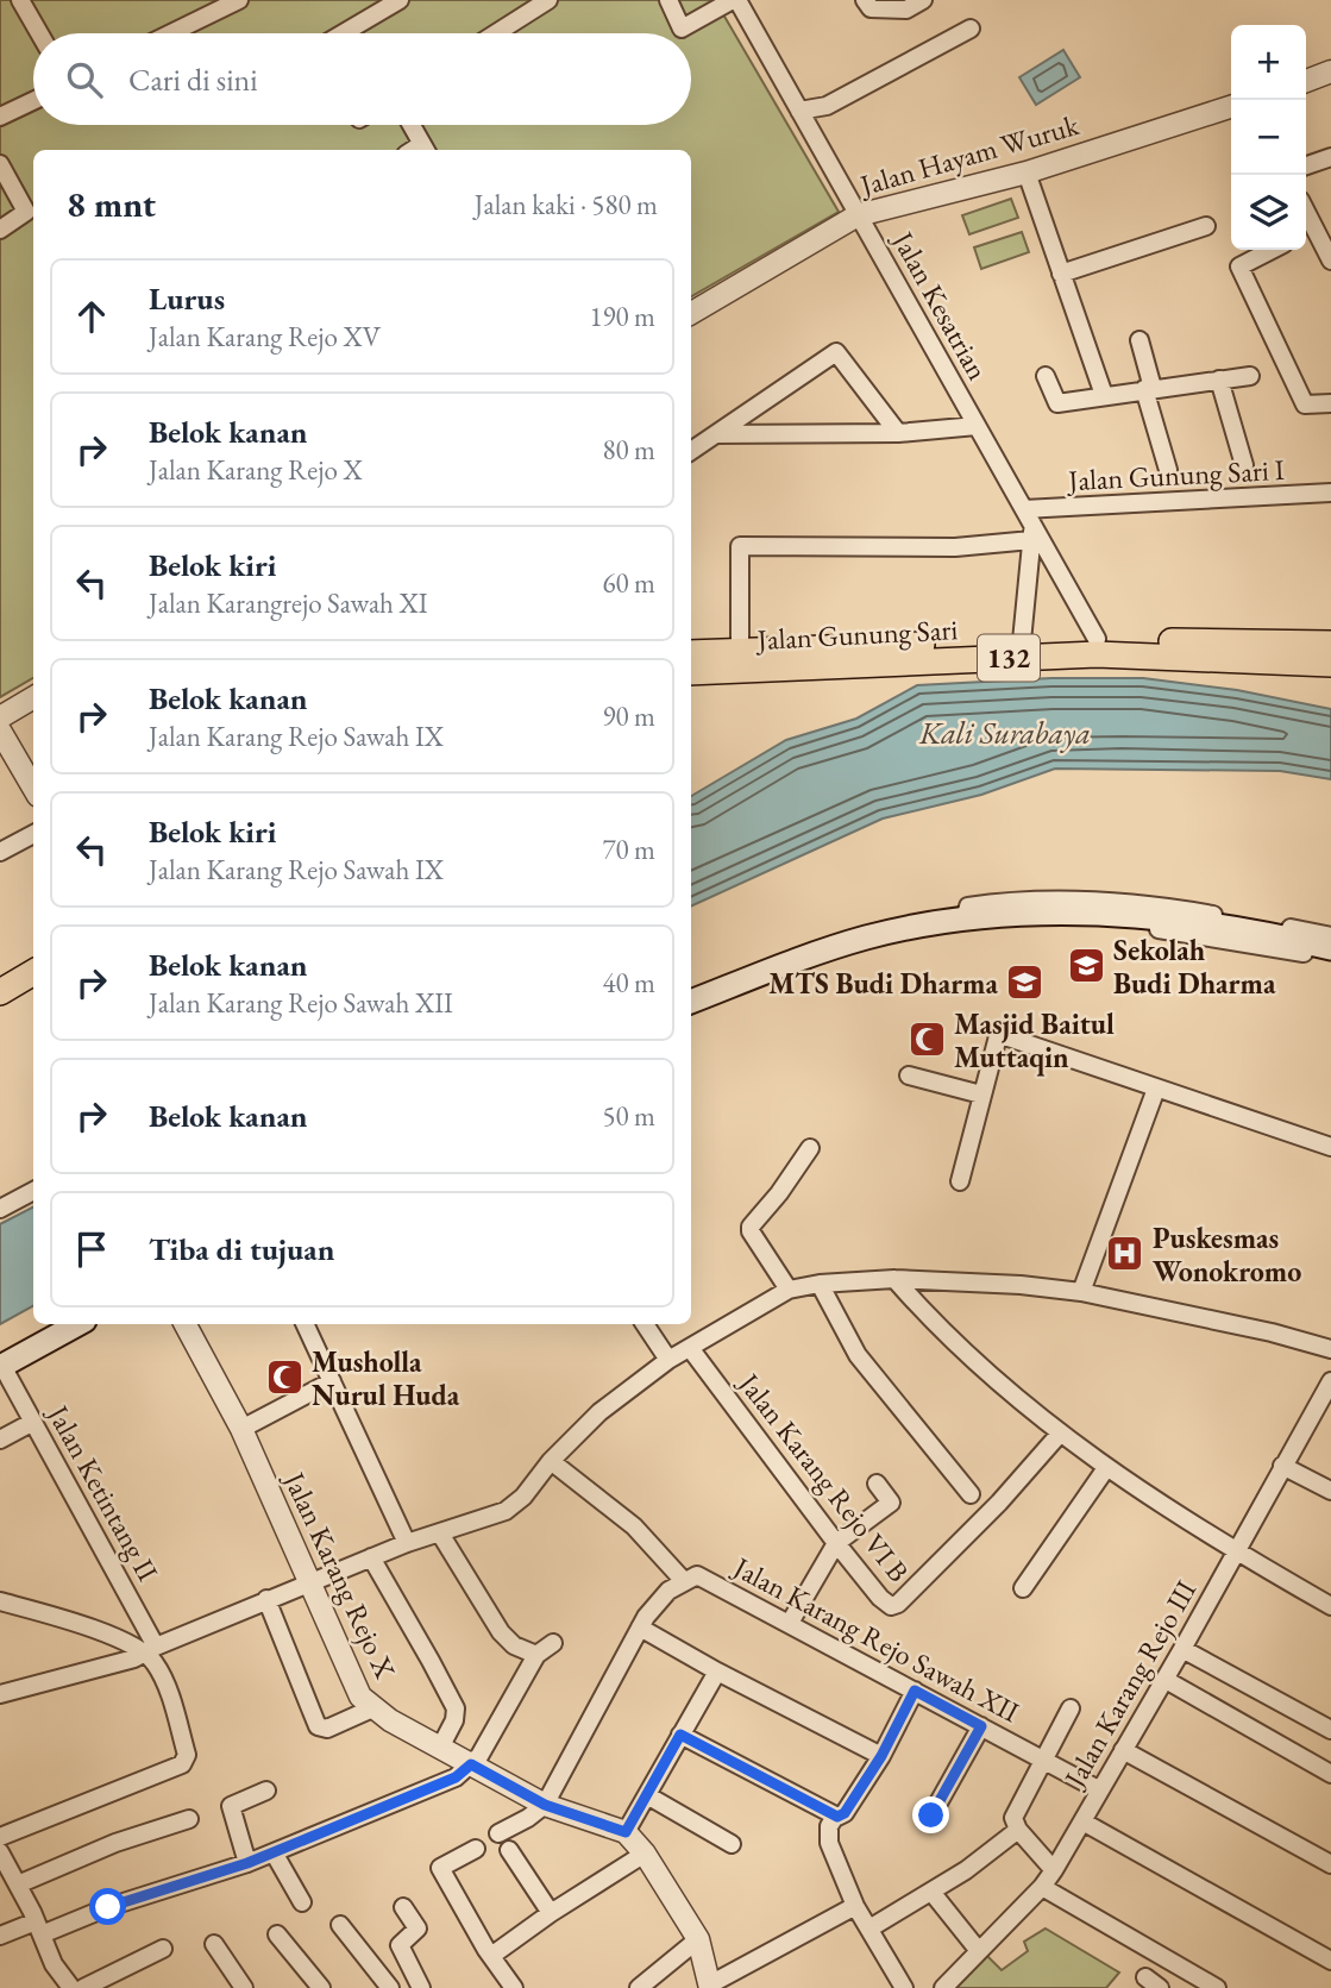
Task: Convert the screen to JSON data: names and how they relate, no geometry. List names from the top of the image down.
{
  "streets": {
    "main road": ["Jalan Gunung Sari", "132"],
    "street": [
      "Jalan Hayam Wuruk",
      "Jalan Kesatrian",
      "Jalan Gunung Sari I",
      "Jalan Karang Rejo VI B",
      "Jalan Ketintang II",
      "Jalan Karang Rejo X",
      "Jalan Karang Rejo Sawah XII",
      "Jalan Karang Rejo III"
    ]
  },
  "crossings": [
    ["Jalan Hayam Wuruk", "Jalan Kesatrian"],
    ["Jalan Kesatrian", "Jalan Gunung Sari I"],
    ["Jalan Kesatrian", "Jalan Gunung Sari"],
    ["Jalan Karang Rejo Sawah XII", "Jalan Karang Rejo III"]
  ],
  "water": ["Kali Surabaya"],
  "places": {
    "school or university": ["Sekolah Budi Dharma", "MTS Budi Dharma"],
    "mosque": ["Masjid Baitul Muttaqin", "Musholla Nurul Huda"],
    "hospital": ["Puskesmas Wonokromo"]
  },
  "page": {
    "map_buttons": ["+", "−"],
    "search": "Cari di sini",
    "heading": ["8 mnt", "Jalan kaki · 580 m"],
    "list": [
      ["Lurus", "Jalan Karang Rejo XV", "190 m"],
      ["Belok kanan", "Jalan Karang Rejo X", "80 m"],
      ["Belok kiri", "Jalan Karangrejo Sawah XI", "60 m"],
      ["Belok kanan", "Jalan Karang Rejo Sawah IX", "90 m"],
      ["Belok kiri", "Jalan Karang Rejo Sawah IX", "70 m"],
      ["Belok kanan", "Jalan Karang Rejo Sawah XII", "40 m"],
      ["Belok kanan", "50 m"],
      "Tiba di tujuan"
    ]
  }
}
